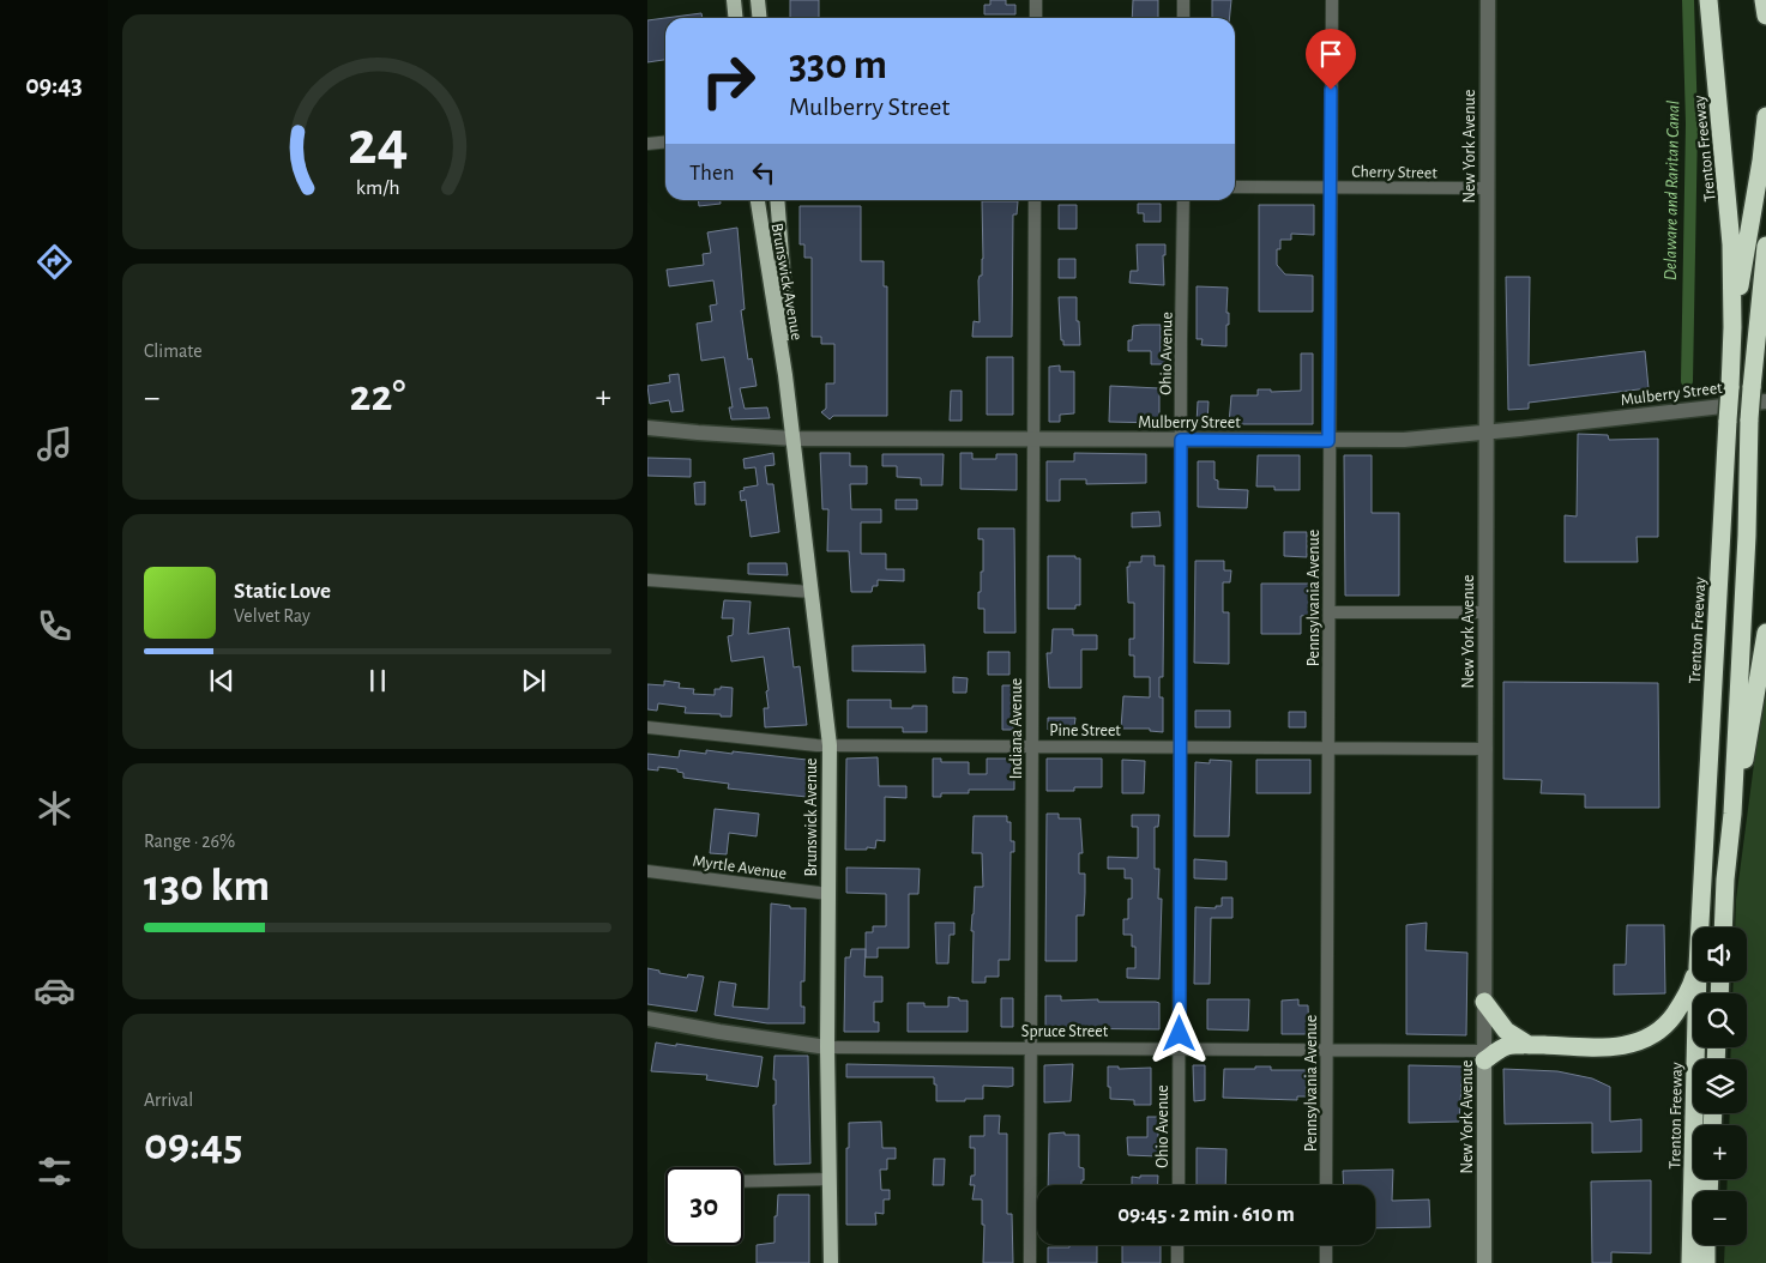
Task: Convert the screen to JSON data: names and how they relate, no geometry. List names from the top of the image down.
{
  "streets": {
    "highway": ["Trenton Freeway"],
    "main road": ["New York Avenue", "Brunswick Avenue"],
    "street": [
      "Cherry Street",
      "Ohio Avenue",
      "Mulberry Street",
      "Pennsylvania Avenue",
      "Indiana Avenue",
      "Pine Street",
      "Myrtle Avenue",
      "Spruce Street"
    ]
  },
  "crossings": [
    ["New York Avenue", "Cherry Street"],
    ["New York Avenue", "Mulberry Street"],
    ["New York Avenue", "Pine Street"],
    ["New York Avenue", "Spruce Street"],
    ["Cherry Street", "Pennsylvania Avenue"],
    ["Brunswick Avenue", "Mulberry Street"],
    ["Brunswick Avenue", "Pine Street"],
    ["Brunswick Avenue", "Myrtle Avenue"],
    ["Brunswick Avenue", "Spruce Street"],
    ["Ohio Avenue", "Mulberry Street"],
    ["Ohio Avenue", "Pine Street"],
    ["Ohio Avenue", "Spruce Street"],
    ["Mulberry Street", "Pennsylvania Avenue"],
    ["Mulberry Street", "Indiana Avenue"],
    ["Pennsylvania Avenue", "Pine Street"],
    ["Pennsylvania Avenue", "Spruce Street"],
    ["Indiana Avenue", "Pine Street"],
    ["Indiana Avenue", "Spruce Street"]
  ],
  "water": ["Delaware and Raritan Canal"],
  "page": {
    "tabs": "09:43",
    "turn": ["330 m", "Mulberry Street"],
    "then": "Then",
    "tile": [
      "Climate",
      ["Range · 26%", "130 km"],
      ["Arrival", "09:45"]
    ],
    "heat": ["−", "22°", "+"],
    "song": ["Static Love", "Velvet Ray"],
    "map_buttons": ["+", "−"],
    "limit": "30",
    "trip": "09:45 · 2 min · 610 m",
    "gauge": ["24", "km/h"]
  }
}
